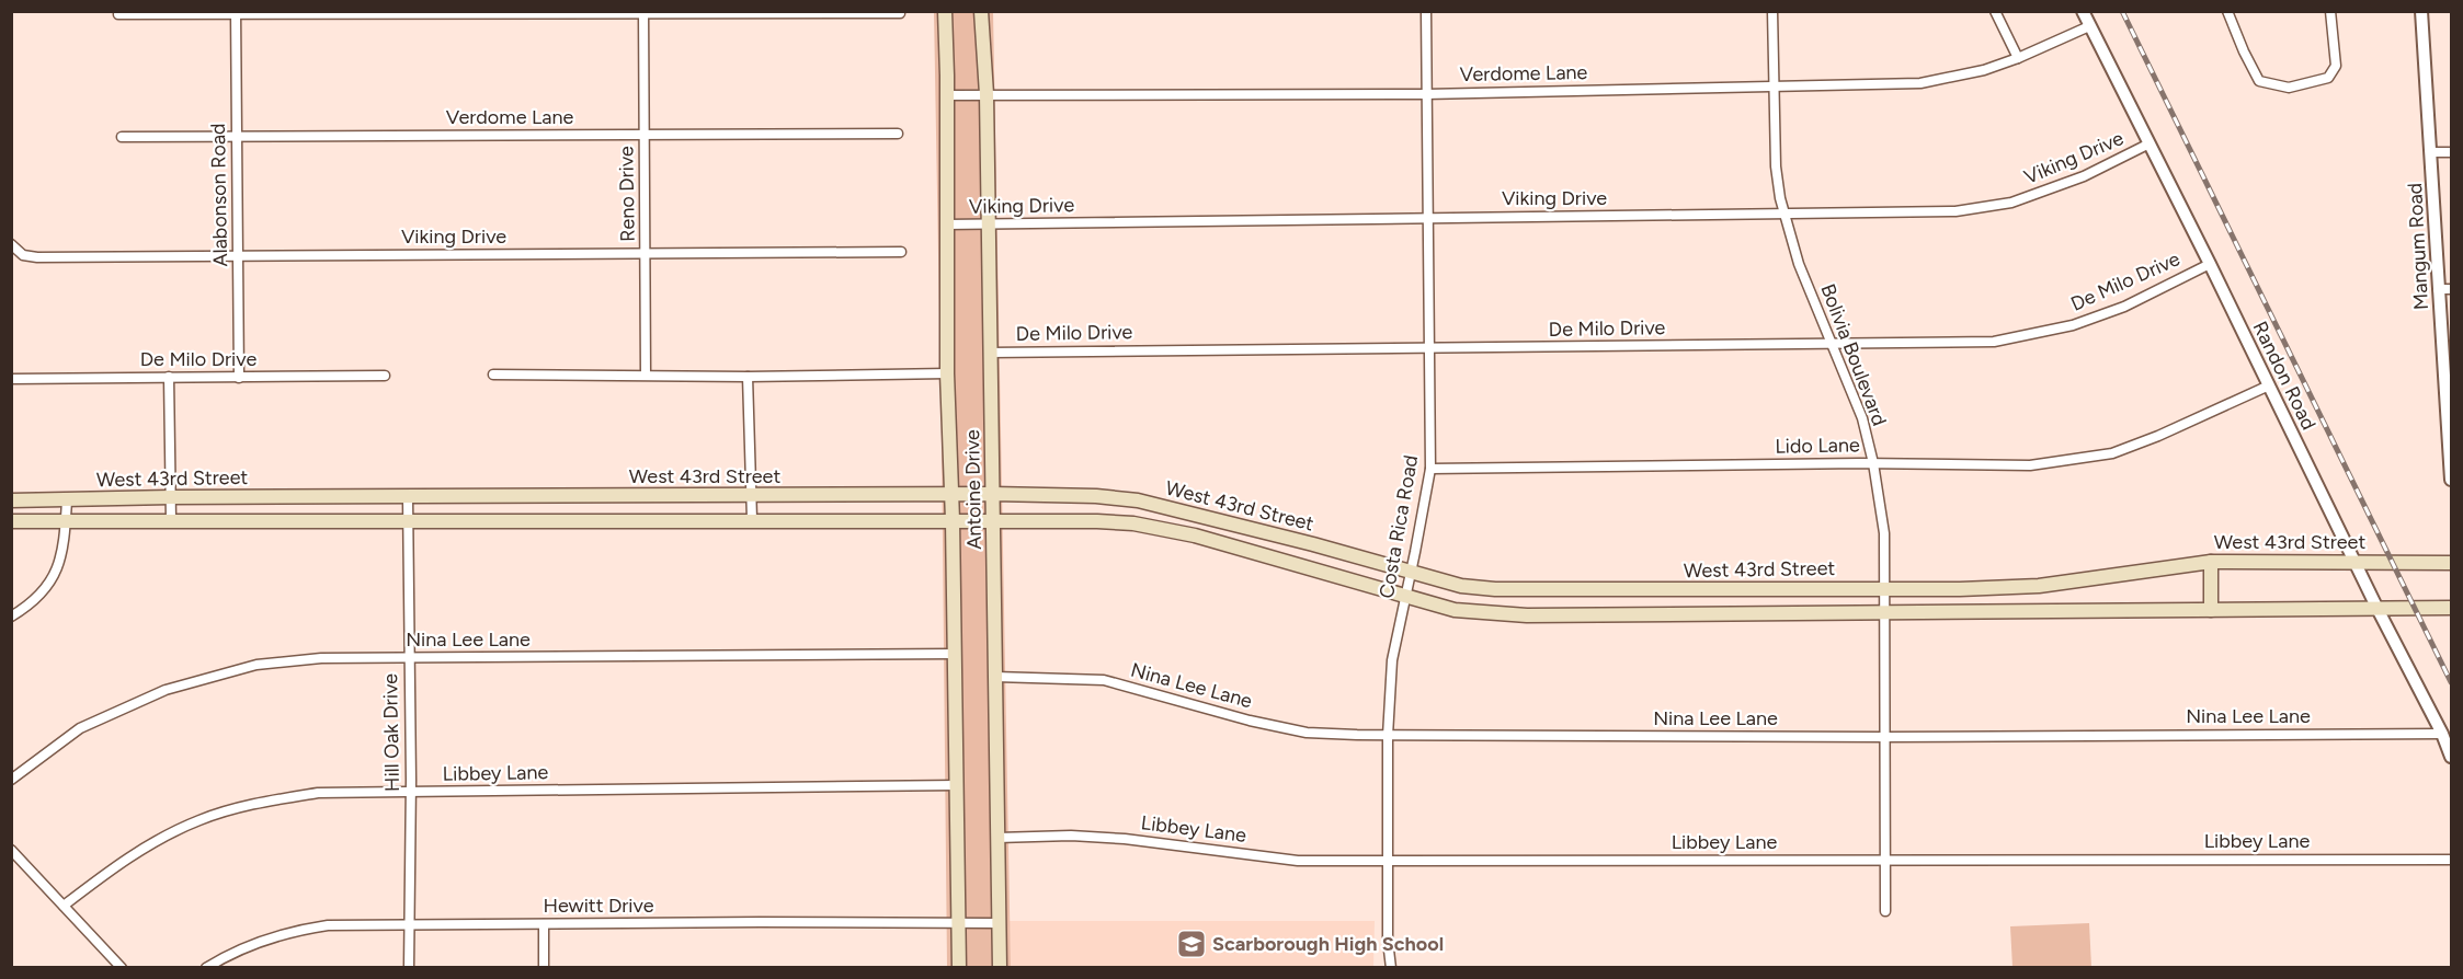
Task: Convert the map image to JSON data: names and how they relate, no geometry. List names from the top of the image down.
{
  "streets": {
    "main road": ["West 43rd Street", "Antoine Drive"],
    "street": [
      "Verdome Lane",
      "Viking Drive",
      "Reno Drive",
      "Alabonson Road",
      "Mangum Road",
      "De Milo Drive",
      "Bolivia Boulevard",
      "Randon Road",
      "Lido Lane",
      "Costa Rica Road",
      "Nina Lee Lane",
      "Hill Oak Drive",
      "Libbey Lane",
      "Hewitt Drive"
    ]
  },
  "crossings": [
    ["Verdome Lane", "Reno Drive"],
    ["Verdome Lane", "Alabonson Road"],
    ["Verdome Lane", "Bolivia Boulevard"],
    ["Verdome Lane", "Randon Road"],
    ["Verdome Lane", "Antoine Drive"],
    ["Verdome Lane", "Costa Rica Road"],
    ["Viking Drive", "Reno Drive"],
    ["Viking Drive", "Alabonson Road"],
    ["Viking Drive", "Bolivia Boulevard"],
    ["Viking Drive", "Randon Road"],
    ["Viking Drive", "Antoine Drive"],
    ["Viking Drive", "Costa Rica Road"],
    ["Alabonson Road", "De Milo Drive"],
    ["De Milo Drive", "Bolivia Boulevard"],
    ["De Milo Drive", "Randon Road"],
    ["De Milo Drive", "Antoine Drive"],
    ["De Milo Drive", "Costa Rica Road"],
    ["Bolivia Boulevard", "Lido Lane"],
    ["Bolivia Boulevard", "West 43rd Street"],
    ["Bolivia Boulevard", "Nina Lee Lane"],
    ["Bolivia Boulevard", "Libbey Lane"],
    ["Randon Road", "Lido Lane"],
    ["Randon Road", "West 43rd Street"],
    ["Randon Road", "Nina Lee Lane"],
    ["Lido Lane", "Costa Rica Road"],
    ["West 43rd Street", "Antoine Drive"],
    ["West 43rd Street", "Costa Rica Road"],
    ["West 43rd Street", "Hill Oak Drive"],
    ["Antoine Drive", "Nina Lee Lane"],
    ["Antoine Drive", "Libbey Lane"],
    ["Antoine Drive", "Hewitt Drive"],
    ["Costa Rica Road", "Nina Lee Lane"],
    ["Costa Rica Road", "Libbey Lane"],
    ["Nina Lee Lane", "Hill Oak Drive"],
    ["Hill Oak Drive", "Libbey Lane"],
    ["Hill Oak Drive", "Hewitt Drive"]
  ],
  "places": {
    "school or university": ["Scarborough High School"]
  }
}
